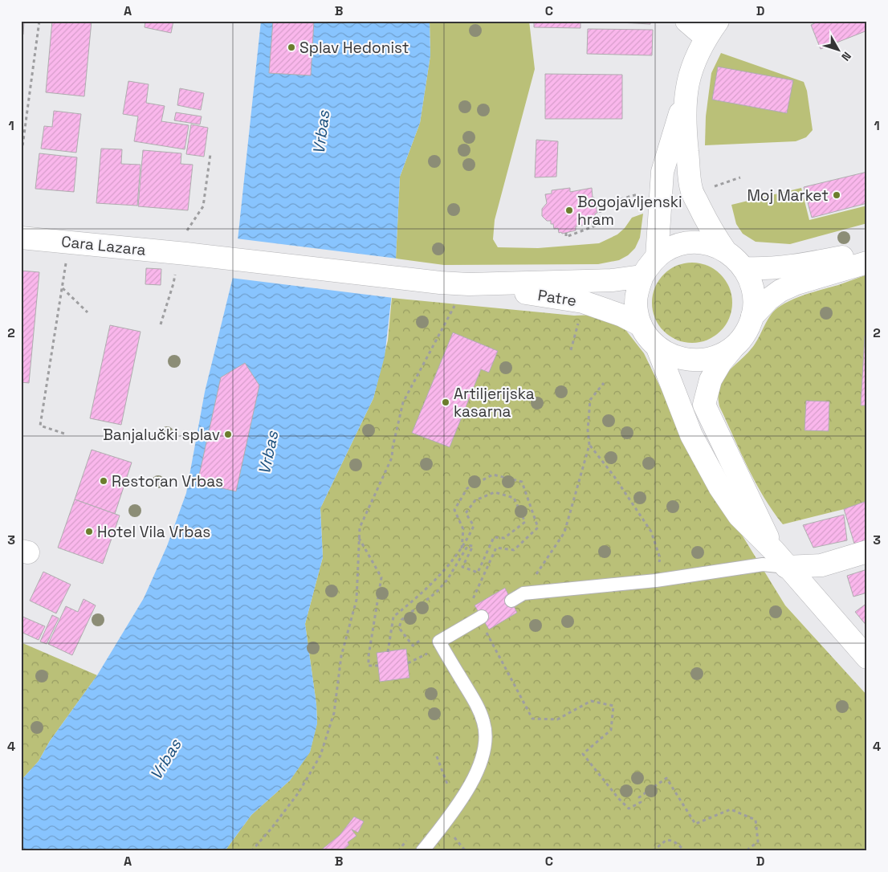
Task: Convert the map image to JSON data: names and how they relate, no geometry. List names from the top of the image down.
{
  "streets": {
    "street": ["Cara Lazara", "Patre"]
  },
  "crossings": [
    ["Cara Lazara", "Patre"]
  ],
  "water": ["Vrbas"],
  "places": [
    "Splav Hedonist",
    "Moj Market",
    "Bogojavljenski hram",
    "Artiljerijska kasarna",
    "Banjalučki splav",
    "Restoran Vrbas",
    "Hotel Vila Vrbas"
  ],
  "north": "bottom right",
  "grid": {
    "columns": [
      "A",
      "B",
      "C",
      "D"
    ],
    "rows": [
      "1",
      "2",
      "3",
      "4"
    ]
  }
}
